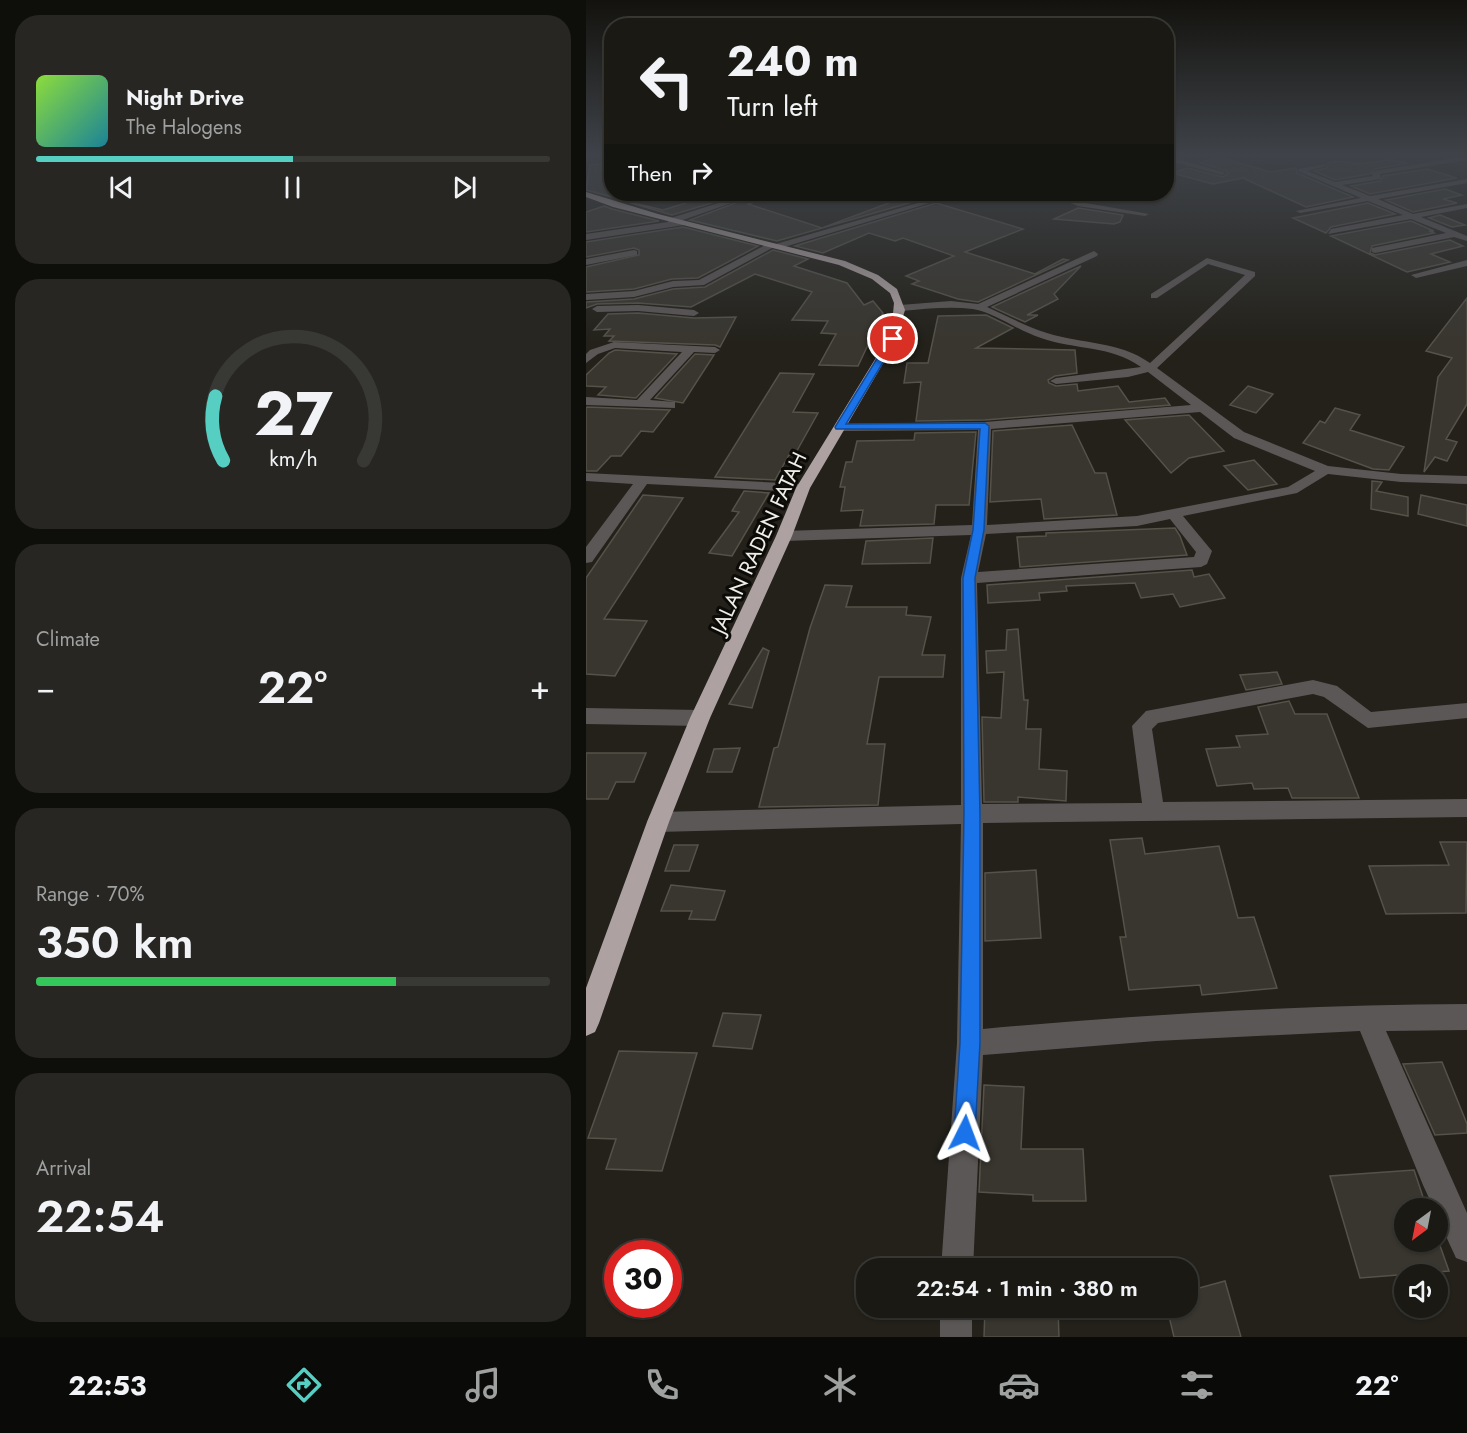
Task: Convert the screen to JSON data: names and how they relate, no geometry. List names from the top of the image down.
{
  "streets": {
    "highway": ["JALAN RADEN FATAH"]
  },
  "north": "bottom left",
  "page": {
    "turn": ["240 m", "Turn left"],
    "song": ["Night Drive", "The Halogens"],
    "then": "Then",
    "tile": [
      "Climate",
      ["Range · 70%", "350 km"],
      ["Arrival", "22:54"]
    ],
    "heat": ["−", "22°", "+"],
    "limit": "30",
    "trip": "22:54 · 1 min · 380 m",
    "tabs": ["22:53", "22°"],
    "gauge": ["27", "km/h"]
  }
}
